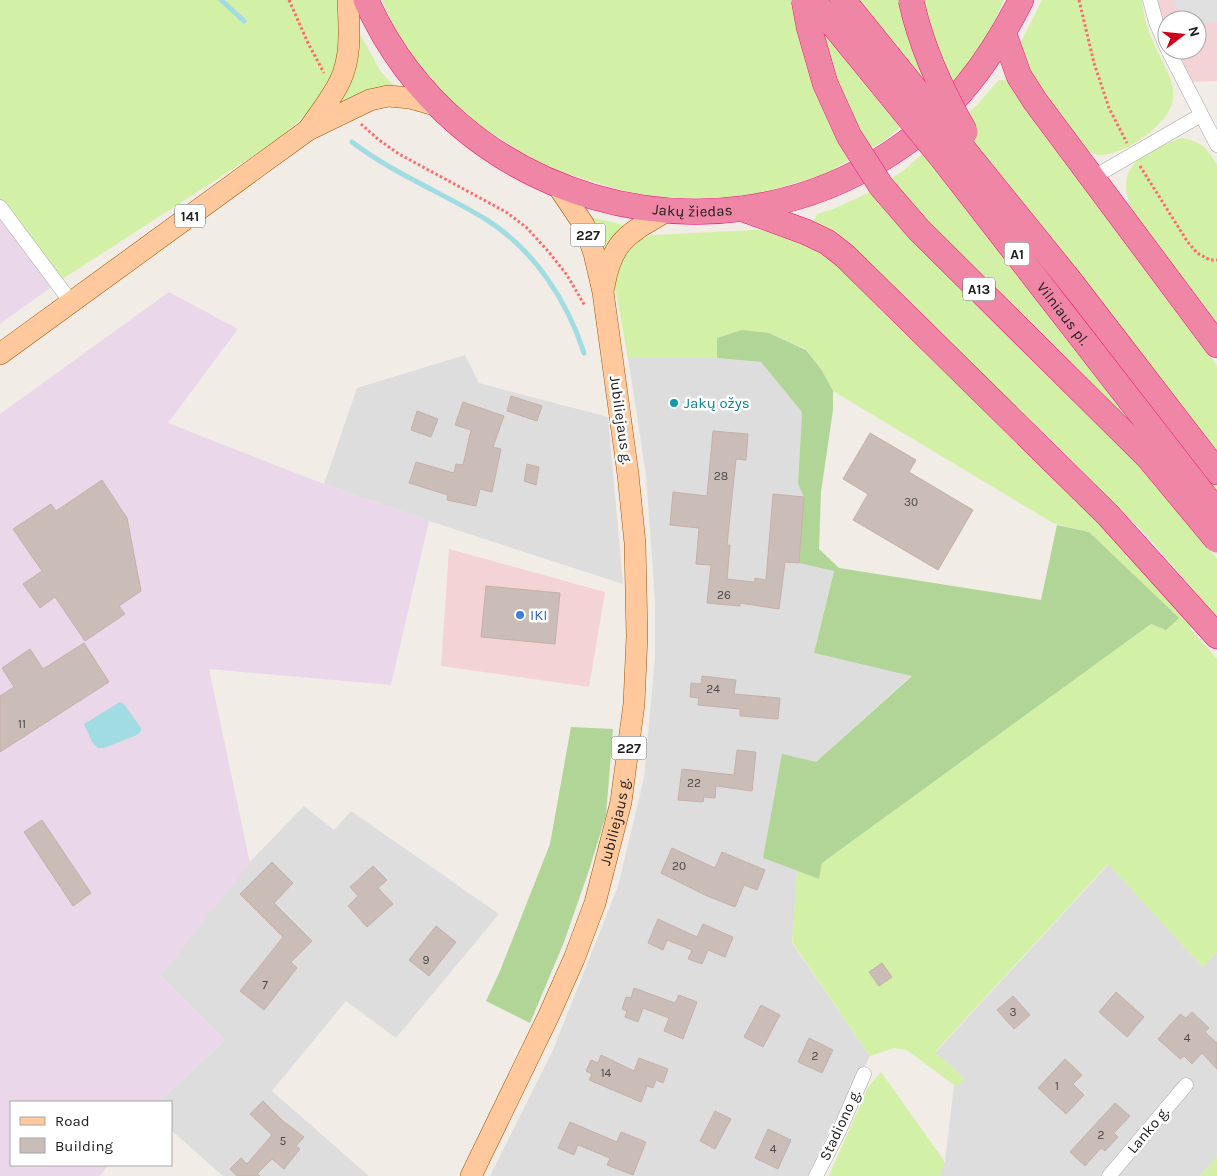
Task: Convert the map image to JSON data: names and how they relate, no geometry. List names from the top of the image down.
{
  "streets": {
    "highway": [
      "Jakų žiedas",
      "A1",
      "A13",
      "Vilniaus pl."
    ],
    "main road": ["141", "227", "Jubiliejaus g."],
    "street": ["Stadiono g.", "Lanko g."]
  },
  "crossings": [
    ["Jakų žiedas", "141"],
    ["Jakų žiedas", "227"],
    ["227", "Jubiliejaus g."]
  ],
  "places": ["Jakų ožys", "IKI"],
  "house_numbers": [
    "28",
    "30",
    "26",
    "24",
    "11",
    "22",
    "20",
    "9",
    "7",
    "3",
    "4",
    "2",
    "14",
    "1",
    "2",
    "5",
    "4"
  ],
  "legend": ["Road", "Building"],
  "north": "right"
}
